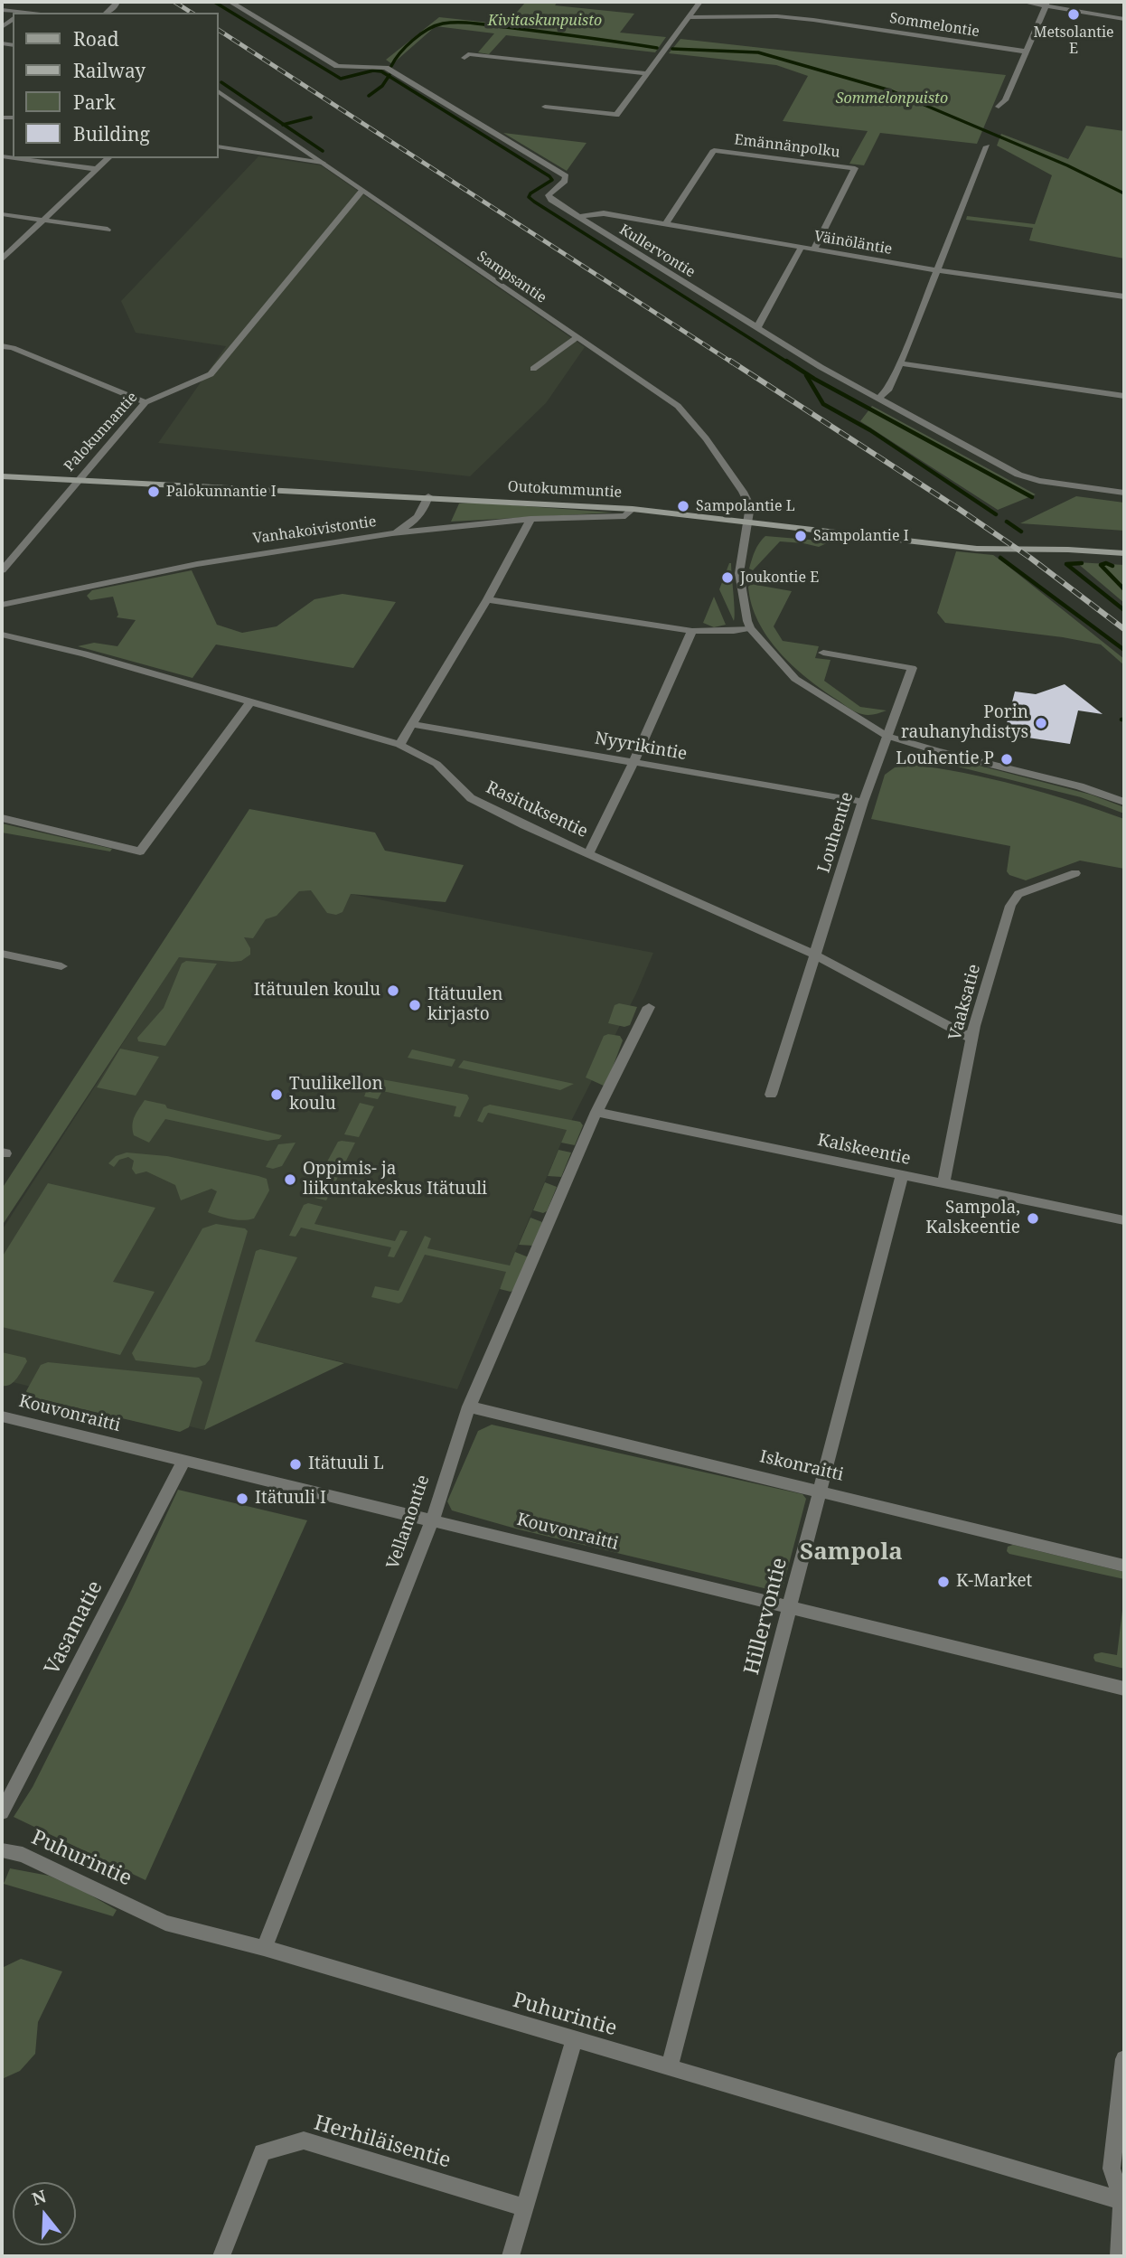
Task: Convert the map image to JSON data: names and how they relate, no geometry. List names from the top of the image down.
{
  "streets": {
    "main road": ["Outokummuntie"],
    "street": [
      "Sommelontie",
      "Emännänpolku",
      "Väinöläntie",
      "Kullervontie",
      "Sampsantie",
      "Palokunnantie",
      "Vanhakoivistontie",
      "Nyyrikintie",
      "Rasituksentie",
      "Louhentie",
      "Vaaksatie",
      "Kalskeentie",
      "Kouvonraitti",
      "Iskonraitti",
      "Vellamontie",
      "Hillervontie",
      "Vasamatie",
      "Puhurintie",
      "Herhiläisentie"
    ]
  },
  "crossings": [
    ["Emännänpolku", "Väinöläntie"],
    ["Väinöläntie", "Kullervontie"],
    ["Sampsantie", "Palokunnantie"],
    ["Sampsantie", "Outokummuntie"],
    ["Palokunnantie", "Outokummuntie"],
    ["Outokummuntie", "Vanhakoivistontie"],
    ["Nyyrikintie", "Louhentie"],
    ["Rasituksentie", "Louhentie"],
    ["Rasituksentie", "Vaaksatie"],
    ["Vaaksatie", "Kalskeentie"],
    ["Kalskeentie", "Vellamontie"],
    ["Kalskeentie", "Hillervontie"],
    ["Kouvonraitti", "Vellamontie"],
    ["Kouvonraitti", "Hillervontie"],
    ["Kouvonraitti", "Vasamatie"],
    ["Iskonraitti", "Vellamontie"],
    ["Iskonraitti", "Hillervontie"],
    ["Vellamontie", "Puhurintie"],
    ["Hillervontie", "Puhurintie"]
  ],
  "districts": ["Sampola"],
  "parks": ["Kivitaskunpuisto", "Sommelonpuisto"],
  "places": [
    "Metsolantie E",
    "Palokunnantie I",
    "Sampolantie L",
    "Sampolantie I",
    "Joukontie E",
    "Porin rauhanyhdistys",
    "Louhentie P",
    "Itätuulen koulu",
    "Itätuulen kirjasto",
    "Tuulikellon koulu",
    "Oppimis- ja liikuntakeskus Itätuuli",
    "Sampola, Kalskeentie",
    "Itätuuli L",
    "Itätuuli I",
    "K-Market"
  ],
  "legend": [
    "Road",
    "Railway",
    "Park",
    "Building"
  ],
  "north": "top"
}
